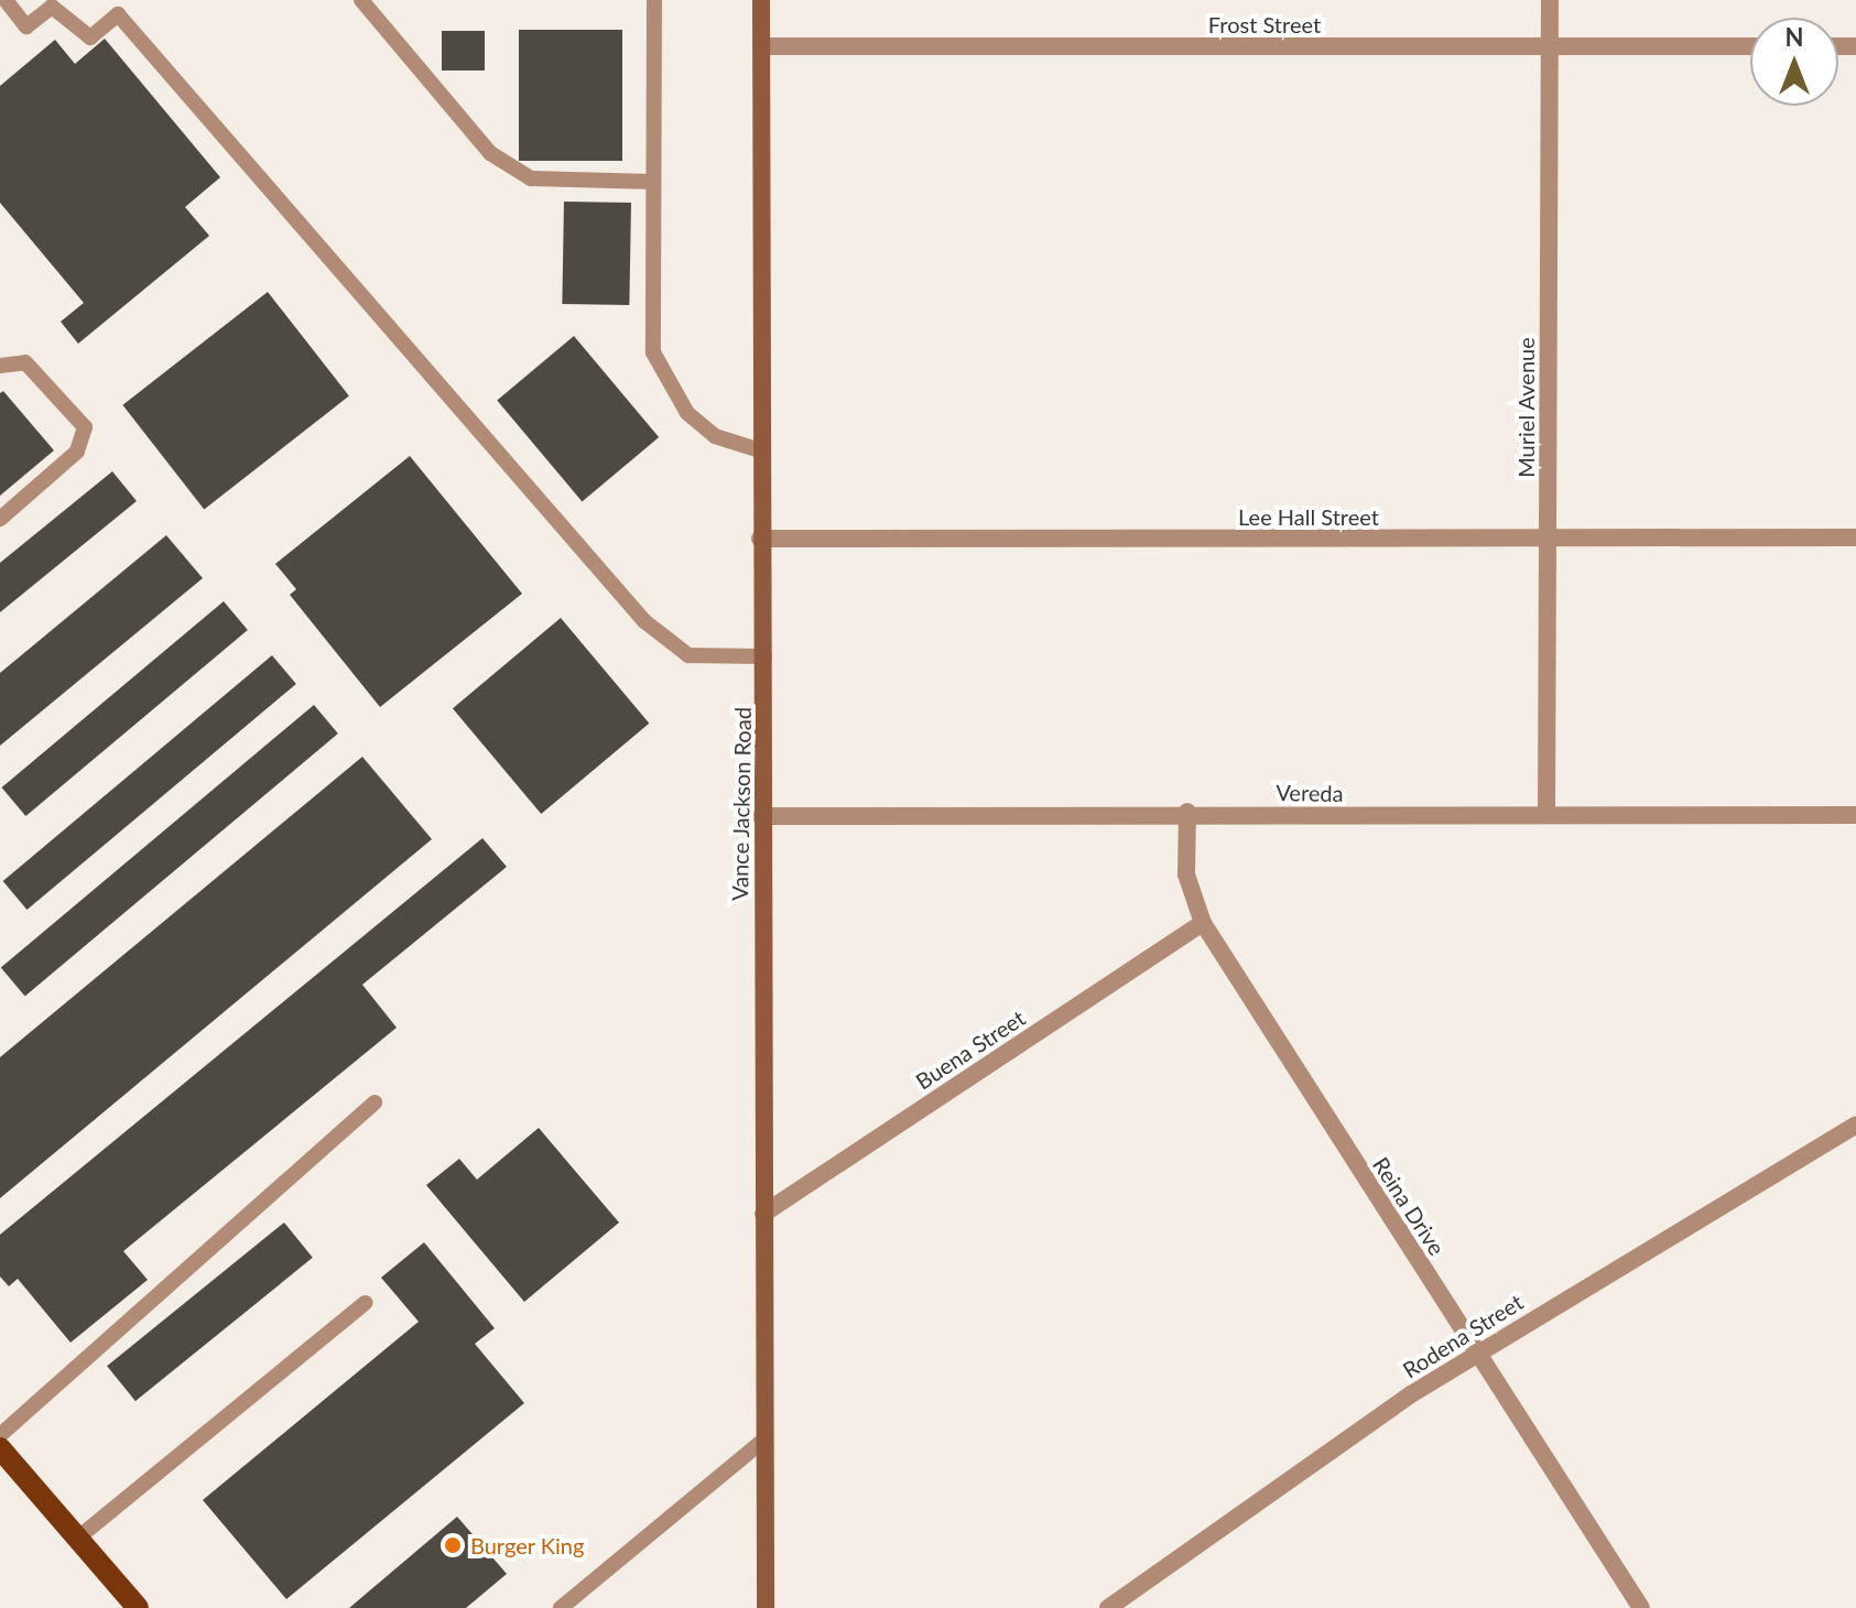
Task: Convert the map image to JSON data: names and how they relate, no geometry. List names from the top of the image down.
{
  "streets": {
    "main road": ["Vance Jackson Road"],
    "street": [
      "Frost Street",
      "Muriel Avenue",
      "Lee Hall Street",
      "Vereda",
      "Buena Street",
      "Reina Drive",
      "Rodena Street"
    ]
  },
  "crossings": [
    ["Frost Street", "Muriel Avenue"],
    ["Frost Street", "Vance Jackson Road"],
    ["Muriel Avenue", "Lee Hall Street"],
    ["Muriel Avenue", "Vereda"],
    ["Lee Hall Street", "Vance Jackson Road"],
    ["Vereda", "Vance Jackson Road"],
    ["Vereda", "Reina Drive"],
    ["Vance Jackson Road", "Buena Street"],
    ["Buena Street", "Reina Drive"],
    ["Reina Drive", "Rodena Street"]
  ],
  "places": ["Burger King"],
  "north": "top"
}
